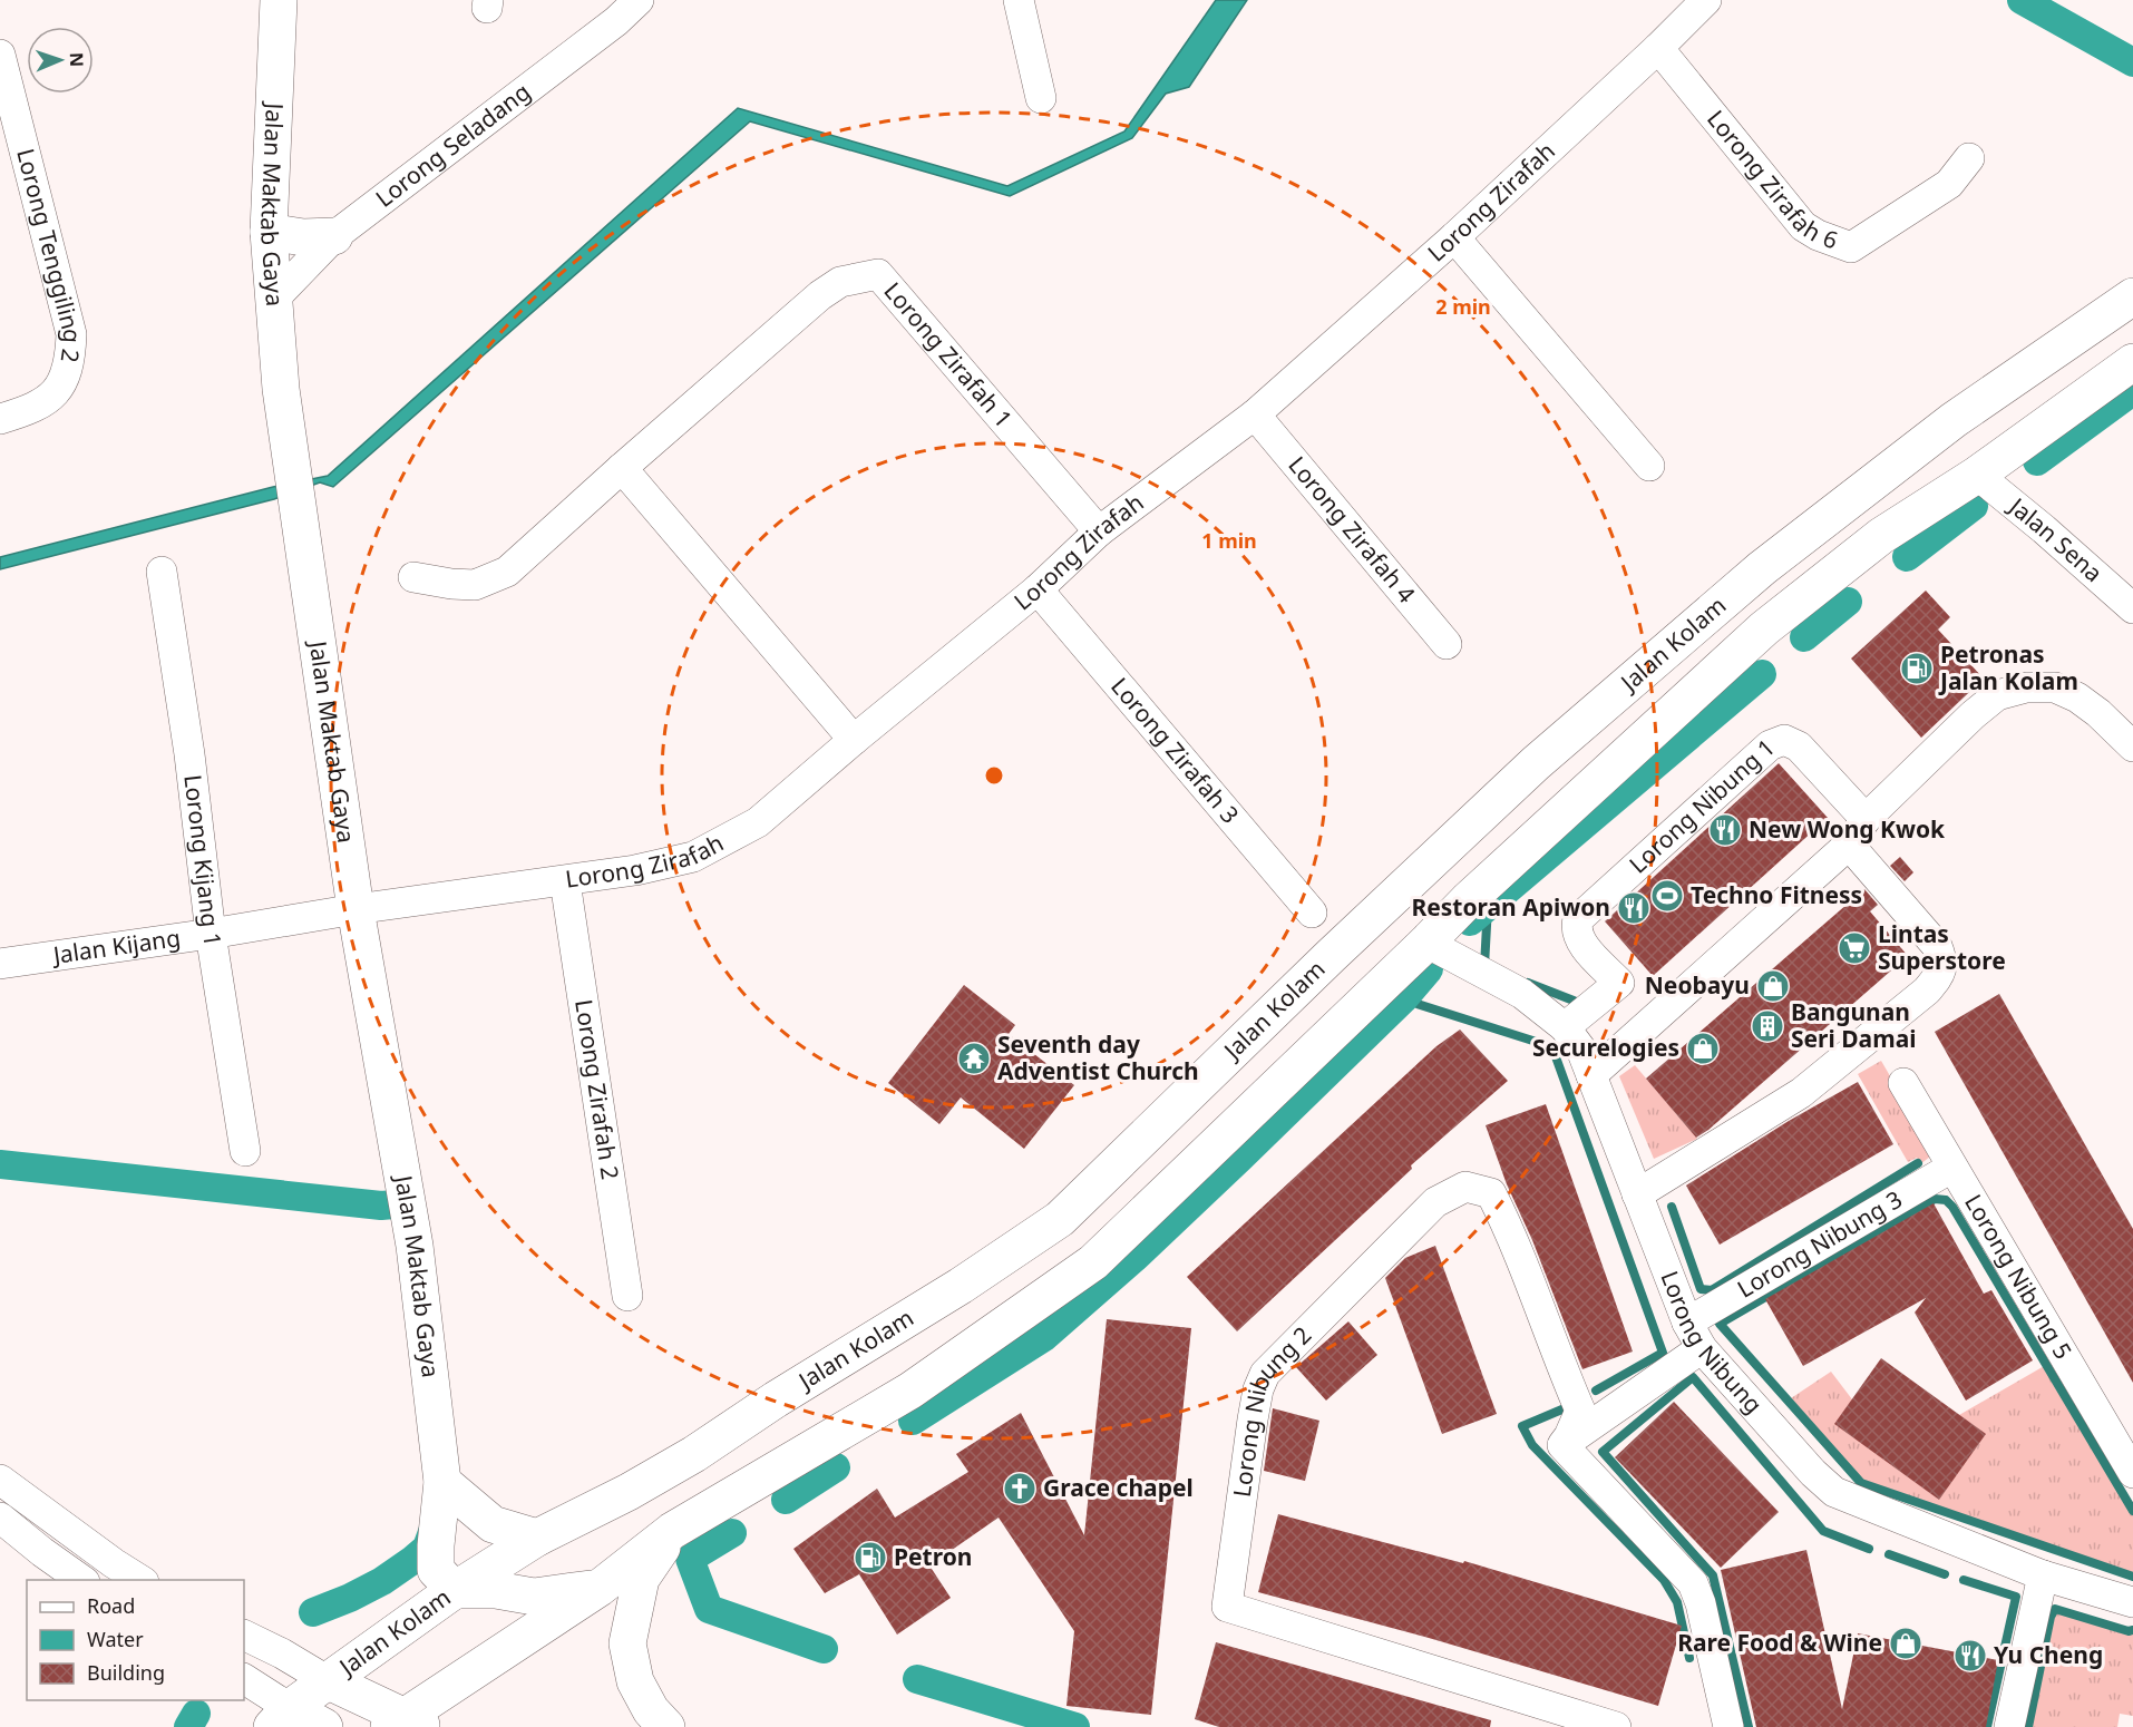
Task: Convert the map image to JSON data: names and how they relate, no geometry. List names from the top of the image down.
{
  "streets": {
    "main road": ["Jalan Maktab Gaya", "Jalan Kolam"],
    "street": [
      "Lorong Seladang",
      "Lorong Zirafah 6",
      "Lorong Zirafah",
      "Lorong Tenggiling 2",
      "Lorong Zirafah 1",
      "Lorong Zirafah 4",
      "Jalan Sena",
      "Lorong Zirafah 3",
      "Lorong Nibung 1",
      "Lorong Kijang 1",
      "Jalan Kijang",
      "Lorong Zirafah 2",
      "Lorong Nibung 3",
      "Lorong Nibung 5",
      "Lorong Nibung",
      "Lorong Nibung 2"
    ]
  },
  "crossings": [
    ["Lorong Seladang", "Jalan Maktab Gaya"],
    ["Lorong Zirafah 6", "Lorong Zirafah"],
    ["Lorong Zirafah", "Jalan Maktab Gaya"],
    ["Lorong Zirafah", "Lorong Zirafah 1"],
    ["Lorong Zirafah", "Lorong Zirafah 4"],
    ["Lorong Zirafah", "Lorong Zirafah 3"],
    ["Lorong Zirafah", "Jalan Kijang"],
    ["Lorong Zirafah", "Lorong Zirafah 2"],
    ["Jalan Maktab Gaya", "Jalan Kolam"],
    ["Jalan Maktab Gaya", "Jalan Kijang"],
    ["Jalan Sena", "Jalan Kolam"],
    ["Jalan Kolam", "Lorong Nibung"],
    ["Lorong Kijang 1", "Jalan Kijang"],
    ["Lorong Nibung 3", "Lorong Nibung 5"],
    ["Lorong Nibung 3", "Lorong Nibung"]
  ],
  "places": {
    "fuel station": ["Petronas Jalan Kolam", "Petron"],
    "restaurant": ["New Wong Kwok", "Restoran Apiwon", "Yu Cheng"],
    "sports": ["Techno Fitness"],
    "supermarket": ["Lintas Superstore"],
    "shop": ["Neobayu", "Securelogies", "Rare Food & Wine"],
    "building": ["Bangunan Seri Damai"],
    "temple": ["Seventh day Adventist Church"],
    "church": ["Grace chapel"]
  },
  "legend": ["Road", "Water", "Building"],
  "north": "right",
  "rings": ["2 min", "1 min"]
}
